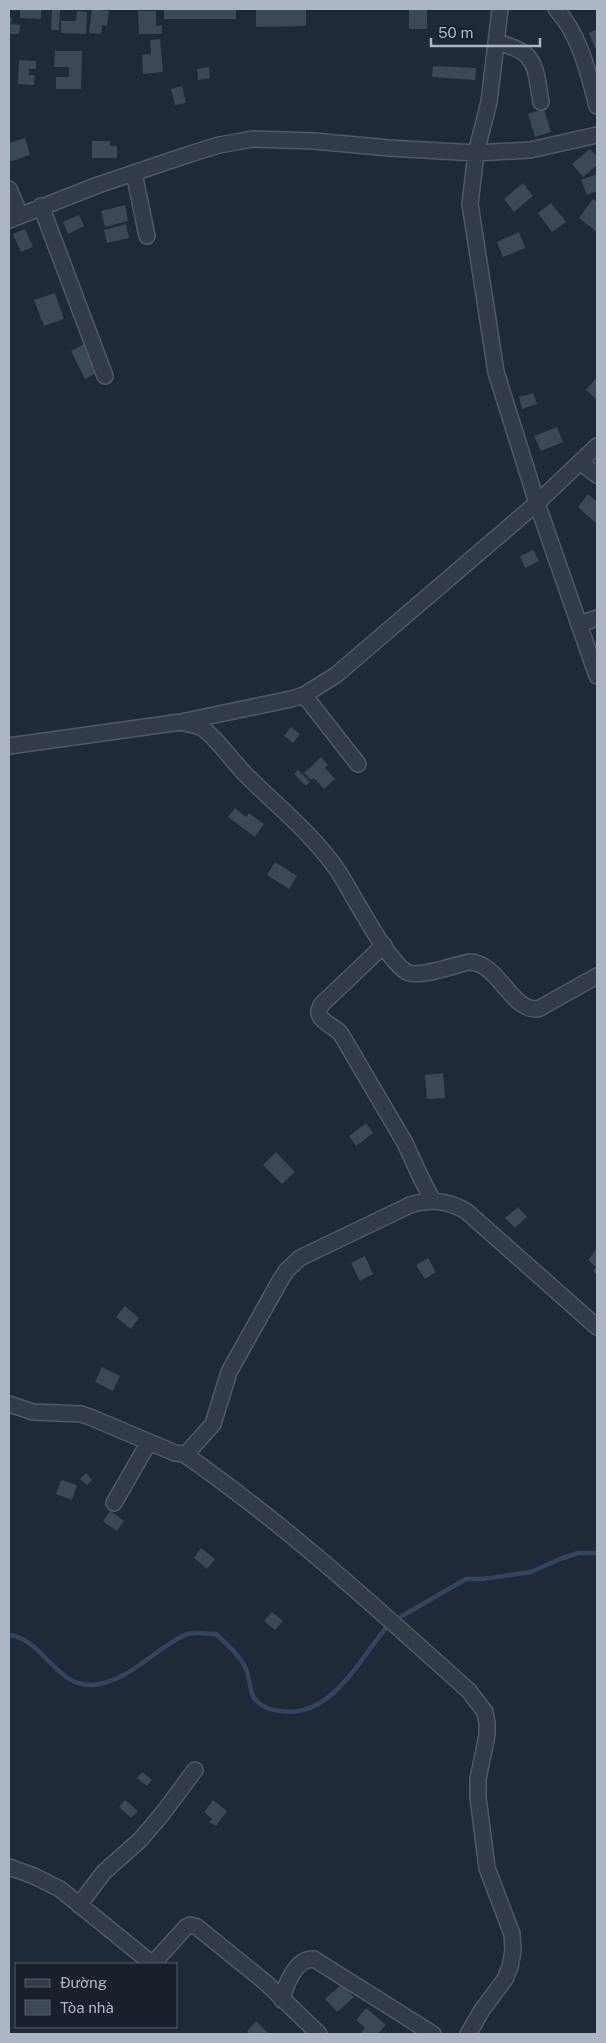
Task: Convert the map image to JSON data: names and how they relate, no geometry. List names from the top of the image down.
{
  "legend": ["Đường", "Tòa nhà"],
  "scale_bar": "50 m"
}
